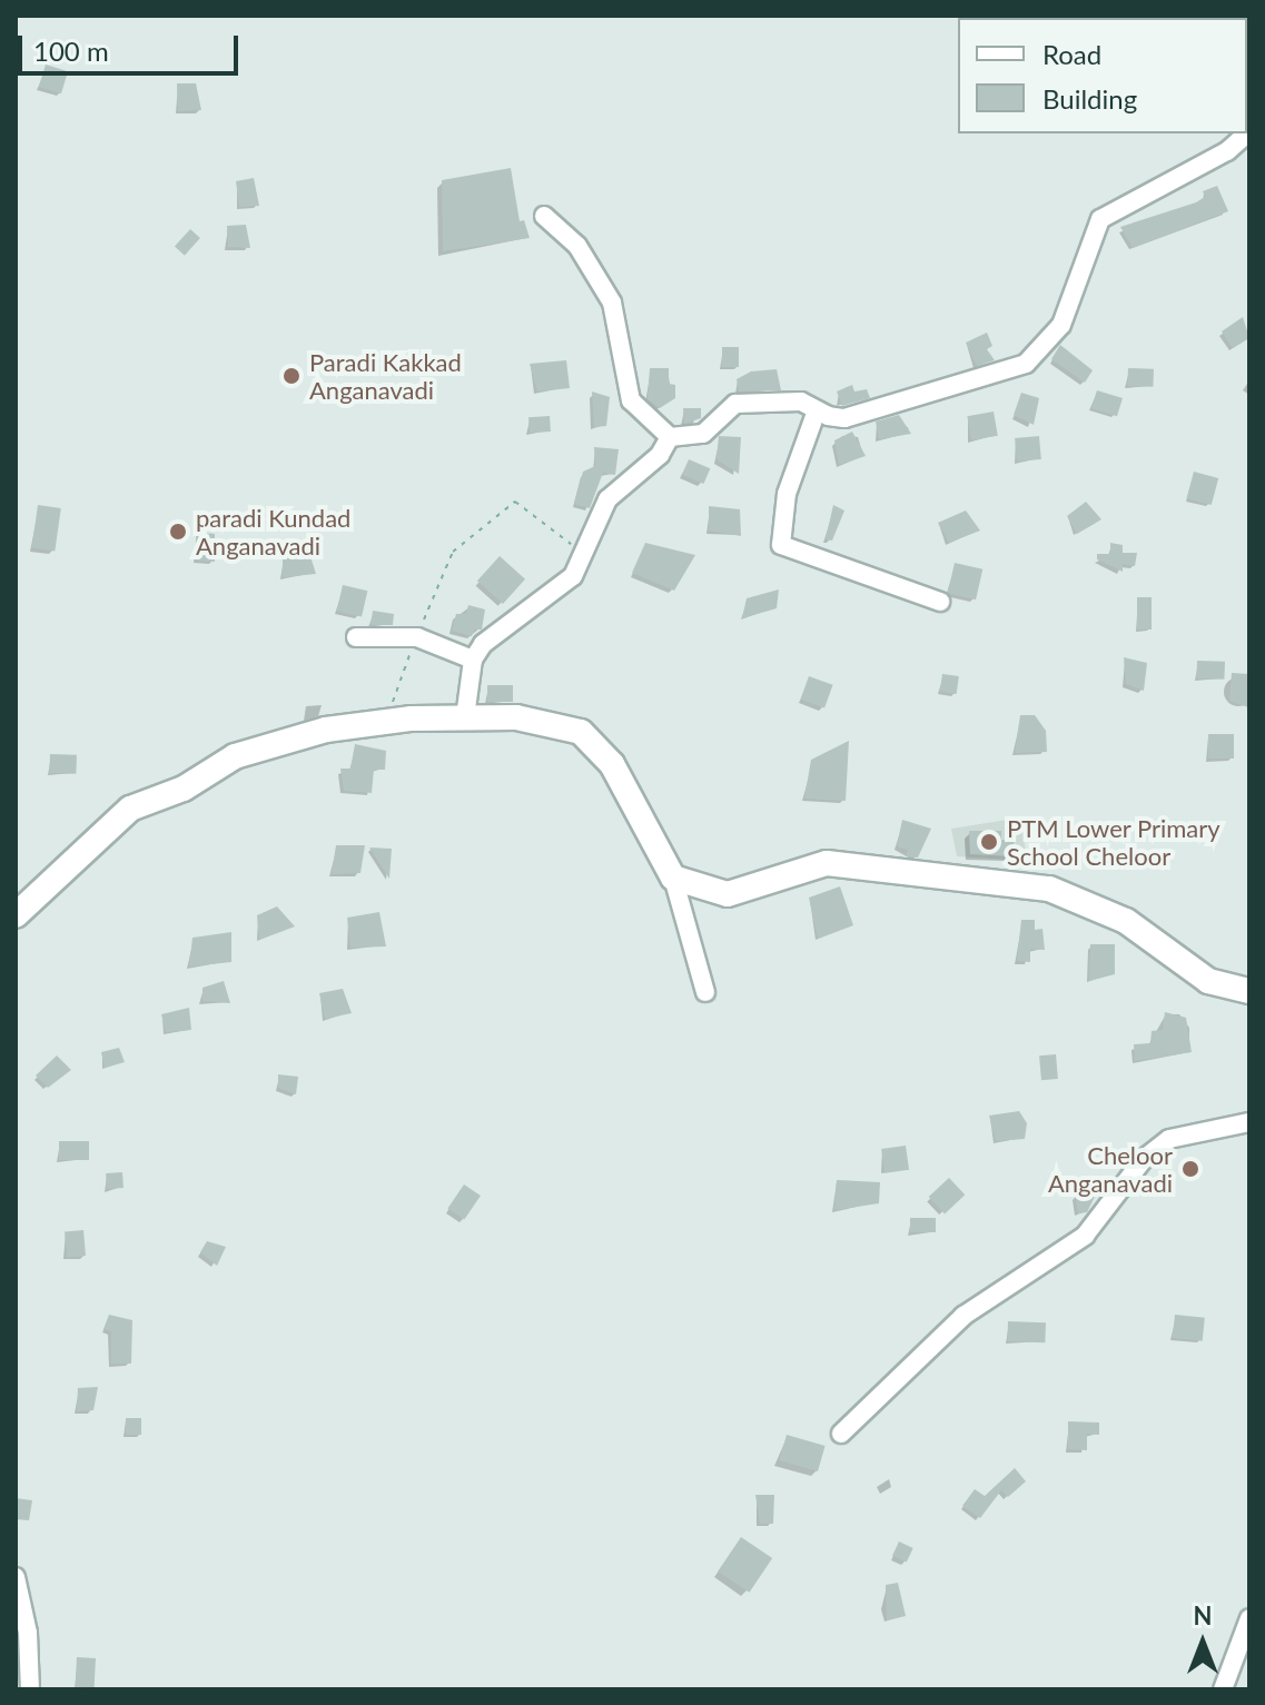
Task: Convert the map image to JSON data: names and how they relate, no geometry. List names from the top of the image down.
{
  "places": [
    "Paradi Kakkad Anganavadi",
    "paradi Kundad Anganavadi",
    "PTM Lower Primary School Cheloor",
    "Cheloor Anganavadi"
  ],
  "legend": ["Road", "Building"],
  "scale_bar": "100 m",
  "north": "top"
}
